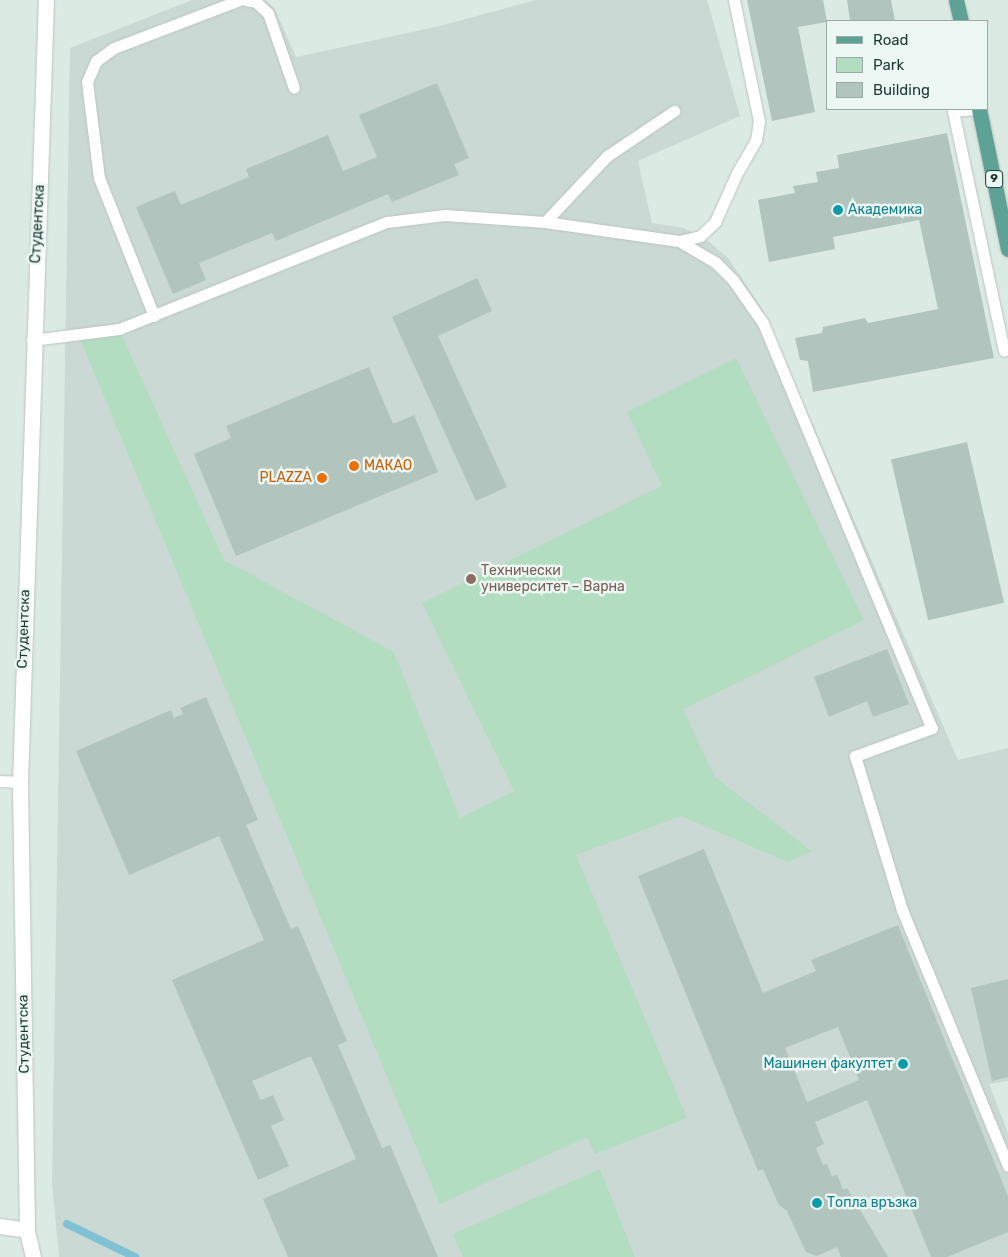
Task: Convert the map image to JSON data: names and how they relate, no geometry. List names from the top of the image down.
{
  "streets": {
    "main road": ["9"],
    "street": ["Студентска"]
  },
  "places": [
    "Академика",
    "МАКАО",
    "PLAZZA",
    "Технически университет – Варна",
    "Машинен факултет",
    "Топла връзка"
  ],
  "legend": ["Road", "Park", "Building"]
}
